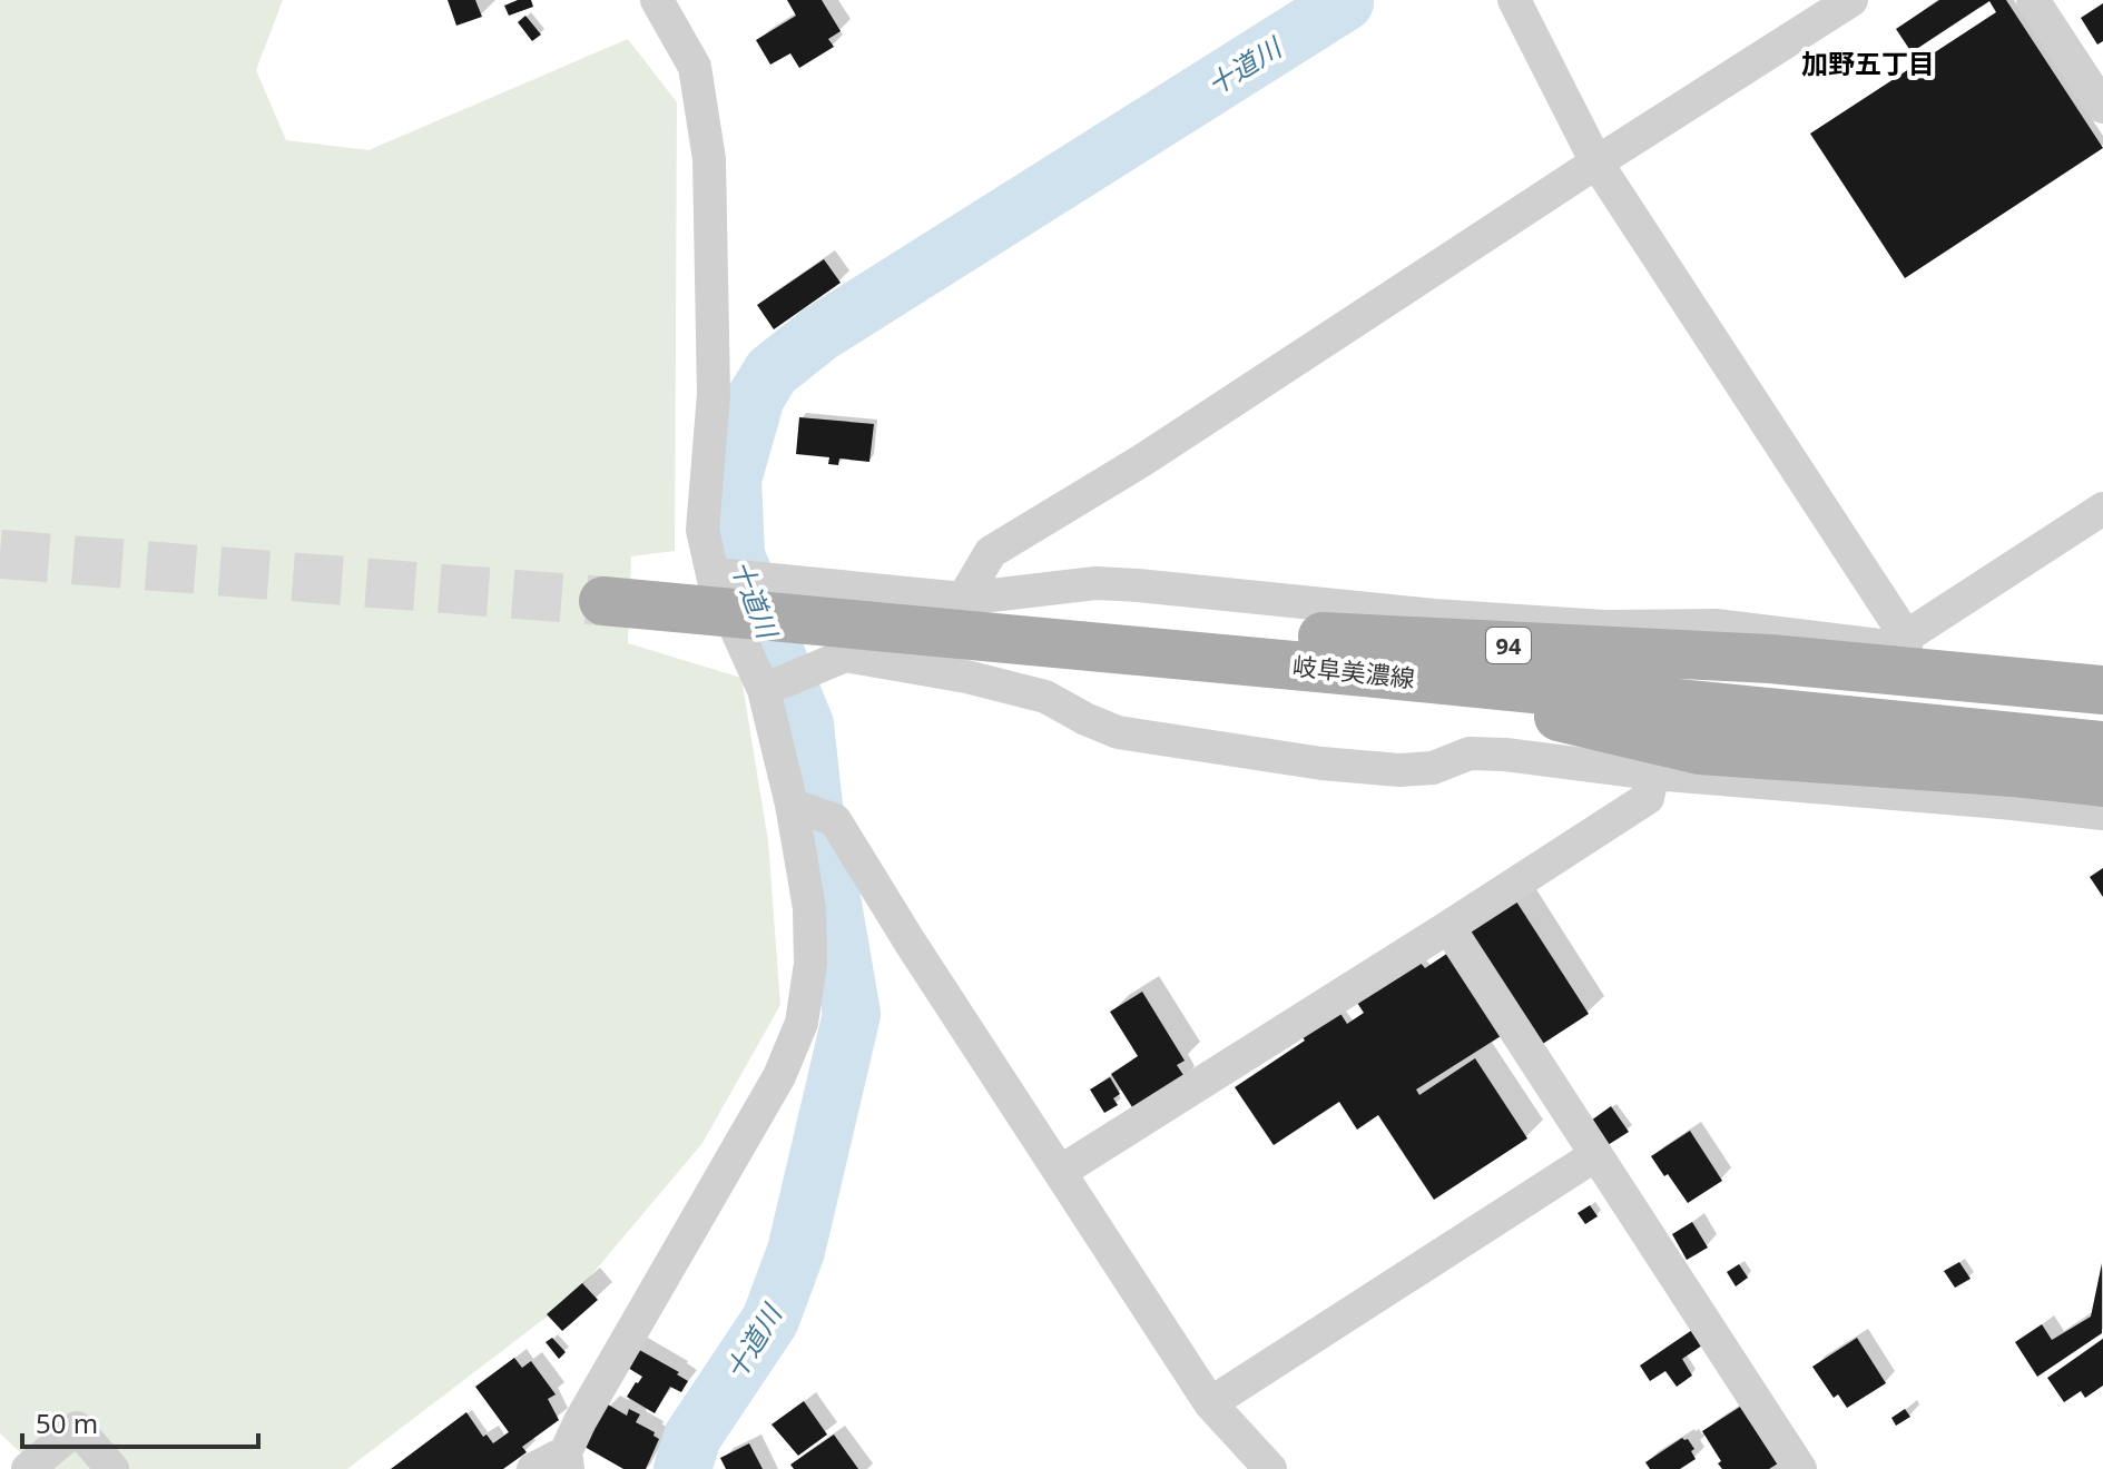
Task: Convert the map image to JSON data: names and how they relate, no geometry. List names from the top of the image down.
{
  "streets": {
    "main road": ["94", "岐阜美濃線"]
  },
  "crossings": [
    ["94", "岐阜美濃線"]
  ],
  "districts": ["加野五丁目"],
  "water": ["十道川"],
  "scale_bar": "50 m"
}
